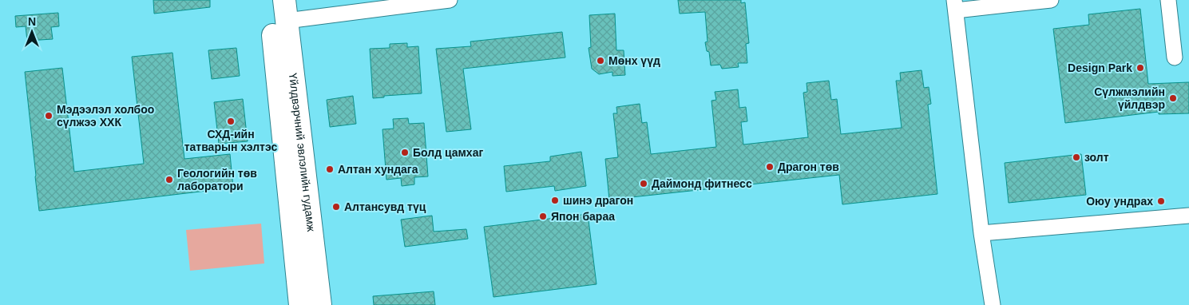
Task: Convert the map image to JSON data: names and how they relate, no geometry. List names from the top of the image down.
{
  "streets": {
    "main road": ["Үйлдвэрчний эвлэлийн гудамж"]
  },
  "places": [
    "Мөнх үүд",
    "Design Park",
    "Сүлжмэлийн үйлдвэр",
    "Мэдээлэл холбоо сүлжээ ХХК",
    "СХД-ийн татварын хэлтэс",
    "Болд цамхаг",
    "золт",
    "Драгон төв",
    "Алтан хундага",
    "Геологийн төв лаборатори",
    "Даймонд фитнесс",
    "шинэ драгон",
    "Оюу ундрах",
    "Алтансувд түц",
    "Япон бараа"
  ],
  "north": "top"
}
